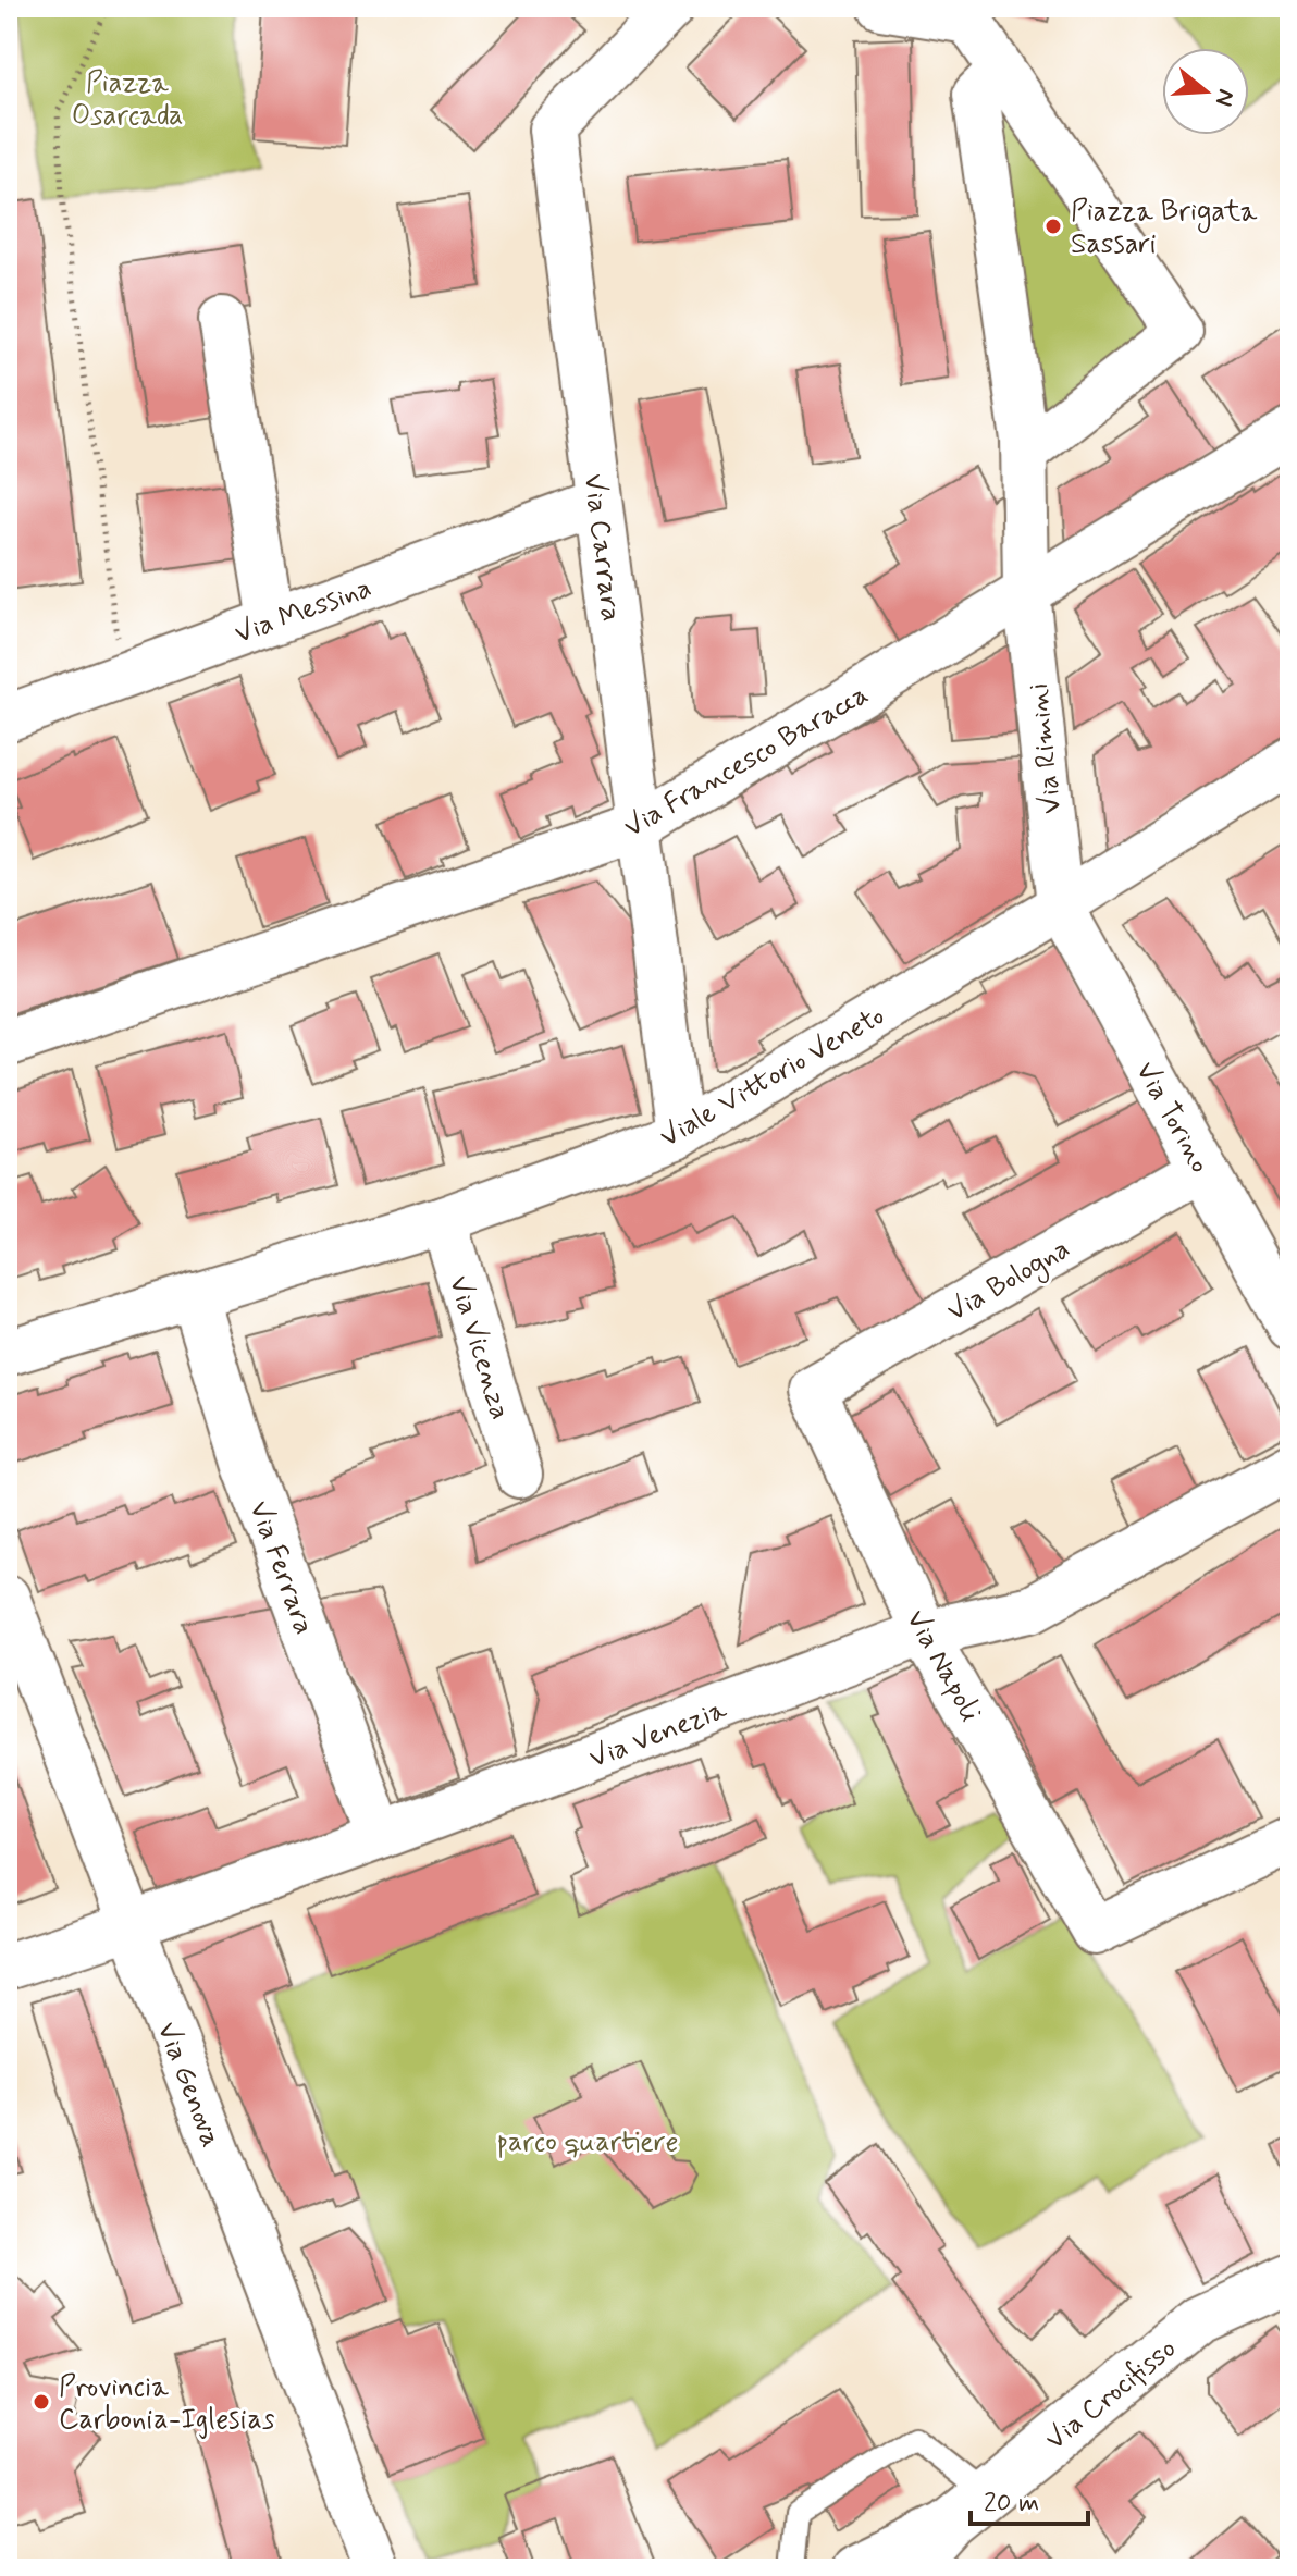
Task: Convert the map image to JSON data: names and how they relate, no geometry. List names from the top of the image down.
{
  "streets": {
    "street": [
      "Via Carrara",
      "Via Messina",
      "Via Rimini",
      "Via Francesco Baracca",
      "Viale Vittorio Veneto",
      "Via Torino",
      "Via Bologna",
      "Via Vicenza",
      "Via Ferrara",
      "Via Napoli",
      "Via Venezia",
      "Via Genova",
      "Via Crocifisso"
    ]
  },
  "crossings": [
    ["Via Carrara", "Via Messina"],
    ["Via Carrara", "Via Francesco Baracca"],
    ["Via Carrara", "Viale Vittorio Veneto"],
    ["Via Rimini", "Via Francesco Baracca"],
    ["Via Rimini", "Viale Vittorio Veneto"],
    ["Via Rimini", "Via Torino"],
    ["Viale Vittorio Veneto", "Via Torino"],
    ["Viale Vittorio Veneto", "Via Vicenza"],
    ["Viale Vittorio Veneto", "Via Ferrara"],
    ["Via Torino", "Via Bologna"],
    ["Via Bologna", "Via Napoli"],
    ["Via Ferrara", "Via Venezia"],
    ["Via Napoli", "Via Venezia"],
    ["Via Venezia", "Via Genova"]
  ],
  "parks": ["Piazza Osarcada", "parco quartiere"],
  "places": ["Piazza Brigata Sassari", "Provincia Carbonia-Iglesias"],
  "scale_bar": "20 m",
  "north": "right"
}
